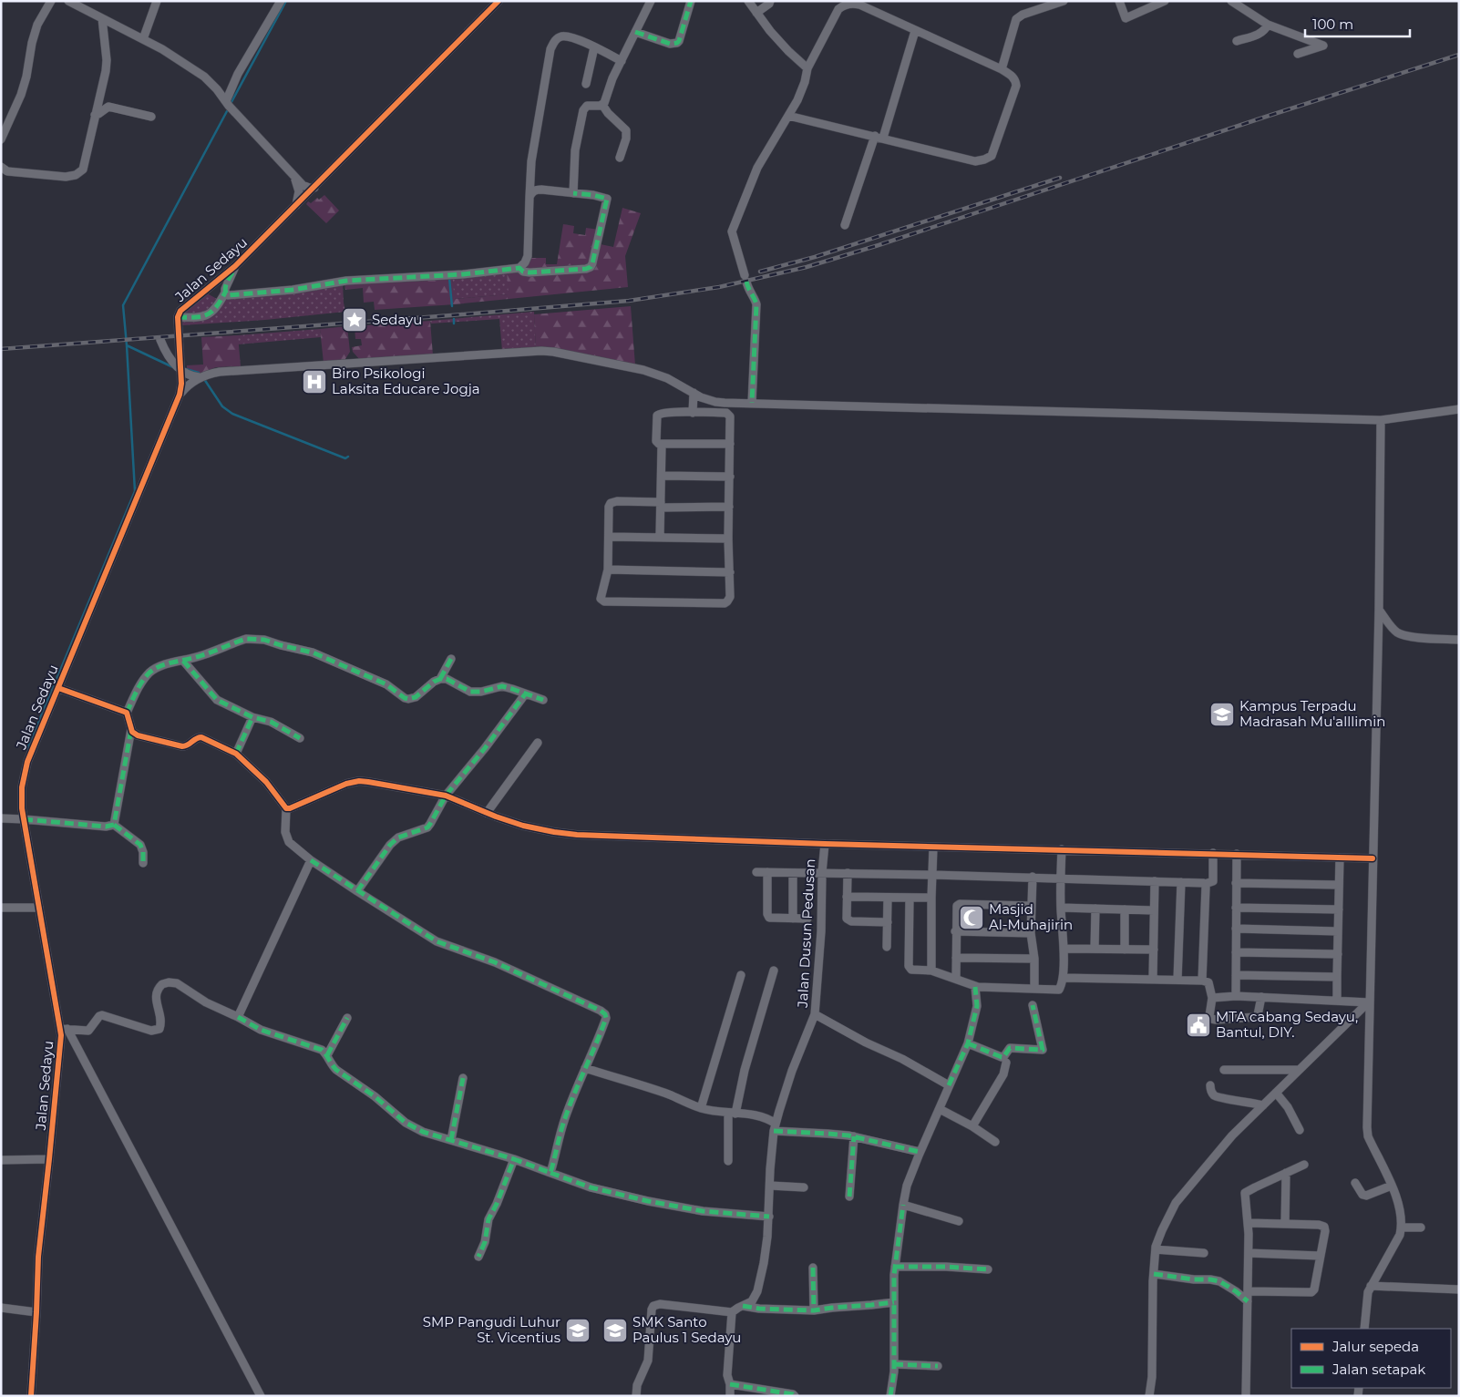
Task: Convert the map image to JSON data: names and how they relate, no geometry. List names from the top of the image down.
{
  "streets": {
    "street": ["Jalan Sedayu", "Jalan Dusun Pedusan"]
  },
  "places": {
    "place": ["Sedayu"],
    "hospital": ["Biro Psikologi Laksita Educare Jogja"],
    "school or university": ["Kampus Terpadu Madrasah Mu'alllimin", "SMP Pangudi Luhur St. Vicentius", "SMK Santo Paulus 1 Sedayu"],
    "mosque": ["Masjid Al-Muhajirin"],
    "public building": ["MTA cabang Sedayu, Bantul, DIY."]
  },
  "legend": ["Jalur sepeda", "Jalan setapak"],
  "scale_bar": "100 m"
}
